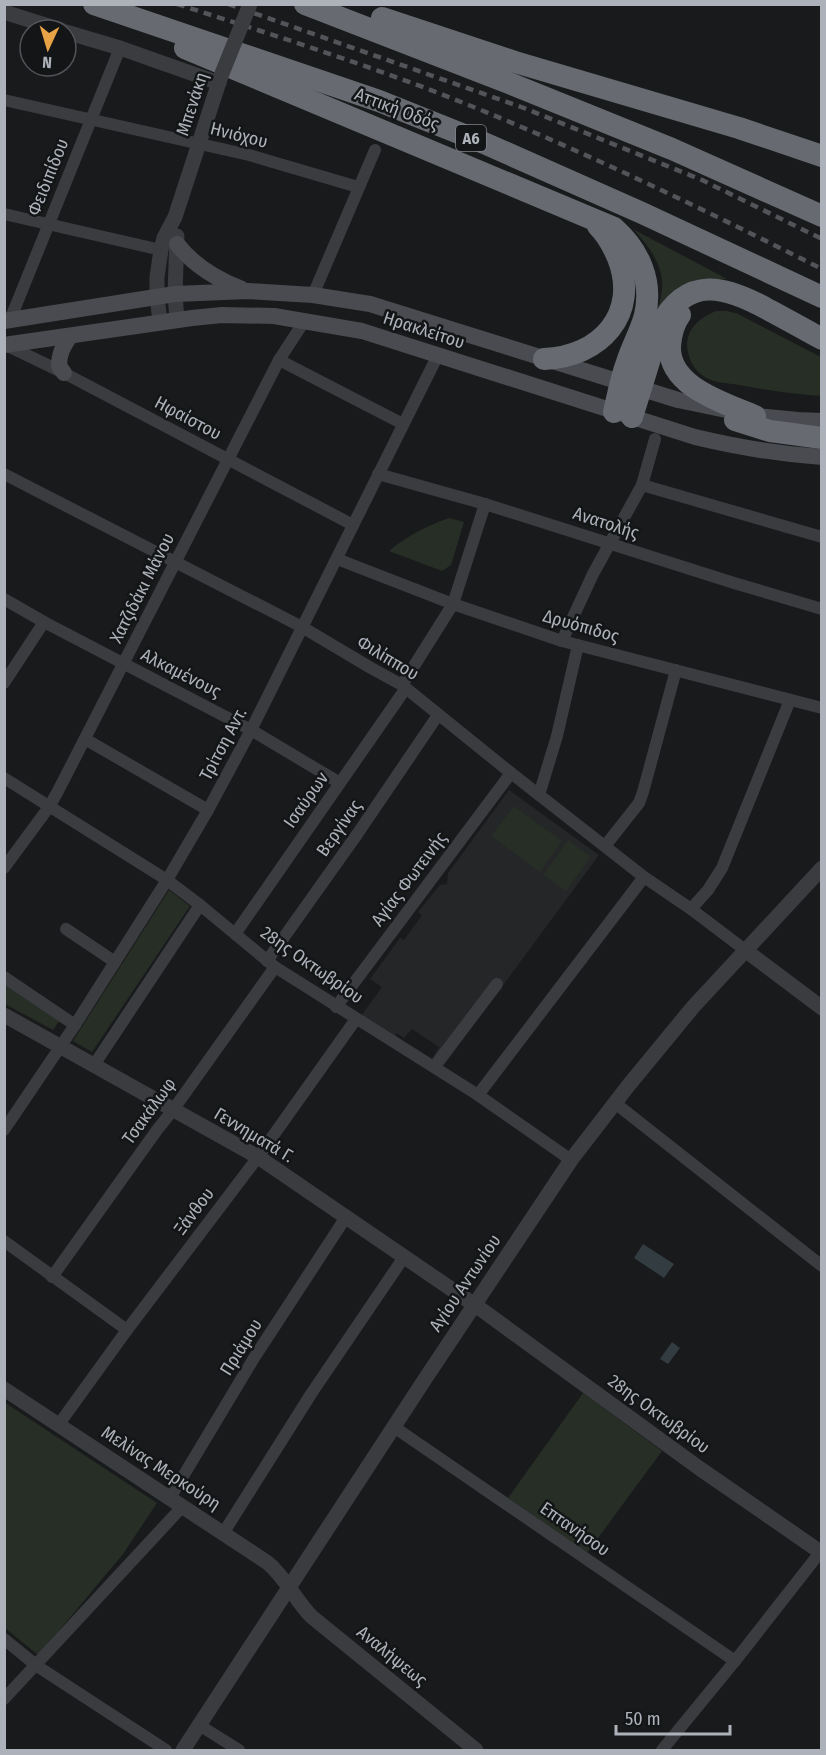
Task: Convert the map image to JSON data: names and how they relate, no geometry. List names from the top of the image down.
{
  "streets": {
    "highway": ["Αττική Οδός", "Α6"],
    "main road": ["Ηρακλείτου"],
    "street": [
      "Μπενάκη",
      "Ηνιόχου",
      "Φειδιπίδου",
      "Ηφαίστου",
      "Ανατολής",
      "Χατζιδάκι Μάνου",
      "Δρυόπιδος",
      "Φιλίππου",
      "Αλκαμένους",
      "Τρίτση Αντ.",
      "Ισαύρων",
      "Βεργίνας",
      "Αγίας Φωτεινής",
      "28ης Οκτωβρίου",
      "Τσακάλωφ",
      "Γεννηματά Γ.",
      "Ξάνθου",
      "Αγίου Αντωνίου",
      "Πριάμου",
      "Μελίνας Μερκούρη",
      "Επτανήσου",
      "Αναλήψεως"
    ]
  },
  "crossings": [
    ["Μπενάκη", "Ηνιόχου"],
    ["Μπενάκη", "Ηρακλείτου"],
    ["Ηνιόχου", "Φειδιπίδου"],
    ["Φειδιπίδου", "Ηρακλείτου"],
    ["Ηρακλείτου", "Ηφαίστου"],
    ["Ηρακλείτου", "Χατζιδάκι Μάνου"],
    ["Ηρακλείτου", "Τρίτση Αντ."],
    ["Ηφαίστου", "Χατζιδάκι Μάνου"],
    ["Ηφαίστου", "Τρίτση Αντ."],
    ["Ανατολής", "Τρίτση Αντ."],
    ["Ανατολής", "Ισαύρων"],
    ["Χατζιδάκι Μάνου", "Φιλίππου"],
    ["Χατζιδάκι Μάνου", "Αλκαμένους"],
    ["Χατζιδάκι Μάνου", "28ης Οκτωβρίου"],
    ["Δρυόπιδος", "Τρίτση Αντ."],
    ["Δρυόπιδος", "Ισαύρων"],
    ["Φιλίππου", "Τρίτση Αντ."],
    ["Φιλίππου", "Ισαύρων"],
    ["Φιλίππου", "Βεργίνας"],
    ["Φιλίππου", "Αγίας Φωτεινής"],
    ["Φιλίππου", "Αγίου Αντωνίου"],
    ["Αλκαμένους", "Τρίτση Αντ."],
    ["Αλκαμένους", "Ισαύρων"],
    ["Τρίτση Αντ.", "28ης Οκτωβρίου"],
    ["Τρίτση Αντ.", "Γεννηματά Γ."],
    ["Ισαύρων", "28ης Οκτωβρίου"],
    ["Βεργίνας", "28ης Οκτωβρίου"],
    ["Βεργίνας", "Τσακάλωφ"],
    ["Αγίας Φωτεινής", "28ης Οκτωβρίου"],
    ["28ης Οκτωβρίου", "Τσακάλωφ"],
    ["28ης Οκτωβρίου", "Γεννηματά Γ."],
    ["28ης Οκτωβρίου", "Ξάνθου"],
    ["28ης Οκτωβρίου", "Αγίου Αντωνίου"],
    ["Τσακάλωφ", "Γεννηματά Γ."],
    ["Γεννηματά Γ.", "Ξάνθου"],
    ["Γεννηματά Γ.", "Αγίου Αντωνίου"],
    ["Γεννηματά Γ.", "Πριάμου"],
    ["Ξάνθου", "Μελίνας Μερκούρη"],
    ["Αγίου Αντωνίου", "Μελίνας Μερκούρη"],
    ["Αγίου Αντωνίου", "Επτανήσου"],
    ["Αγίου Αντωνίου", "Αναλήψεως"],
    ["Πριάμου", "Μελίνας Μερκούρη"],
    ["Μελίνας Μερκούρη", "Αναλήψεως"]
  ],
  "scale_bar": "50 m",
  "north": "bottom"
}
